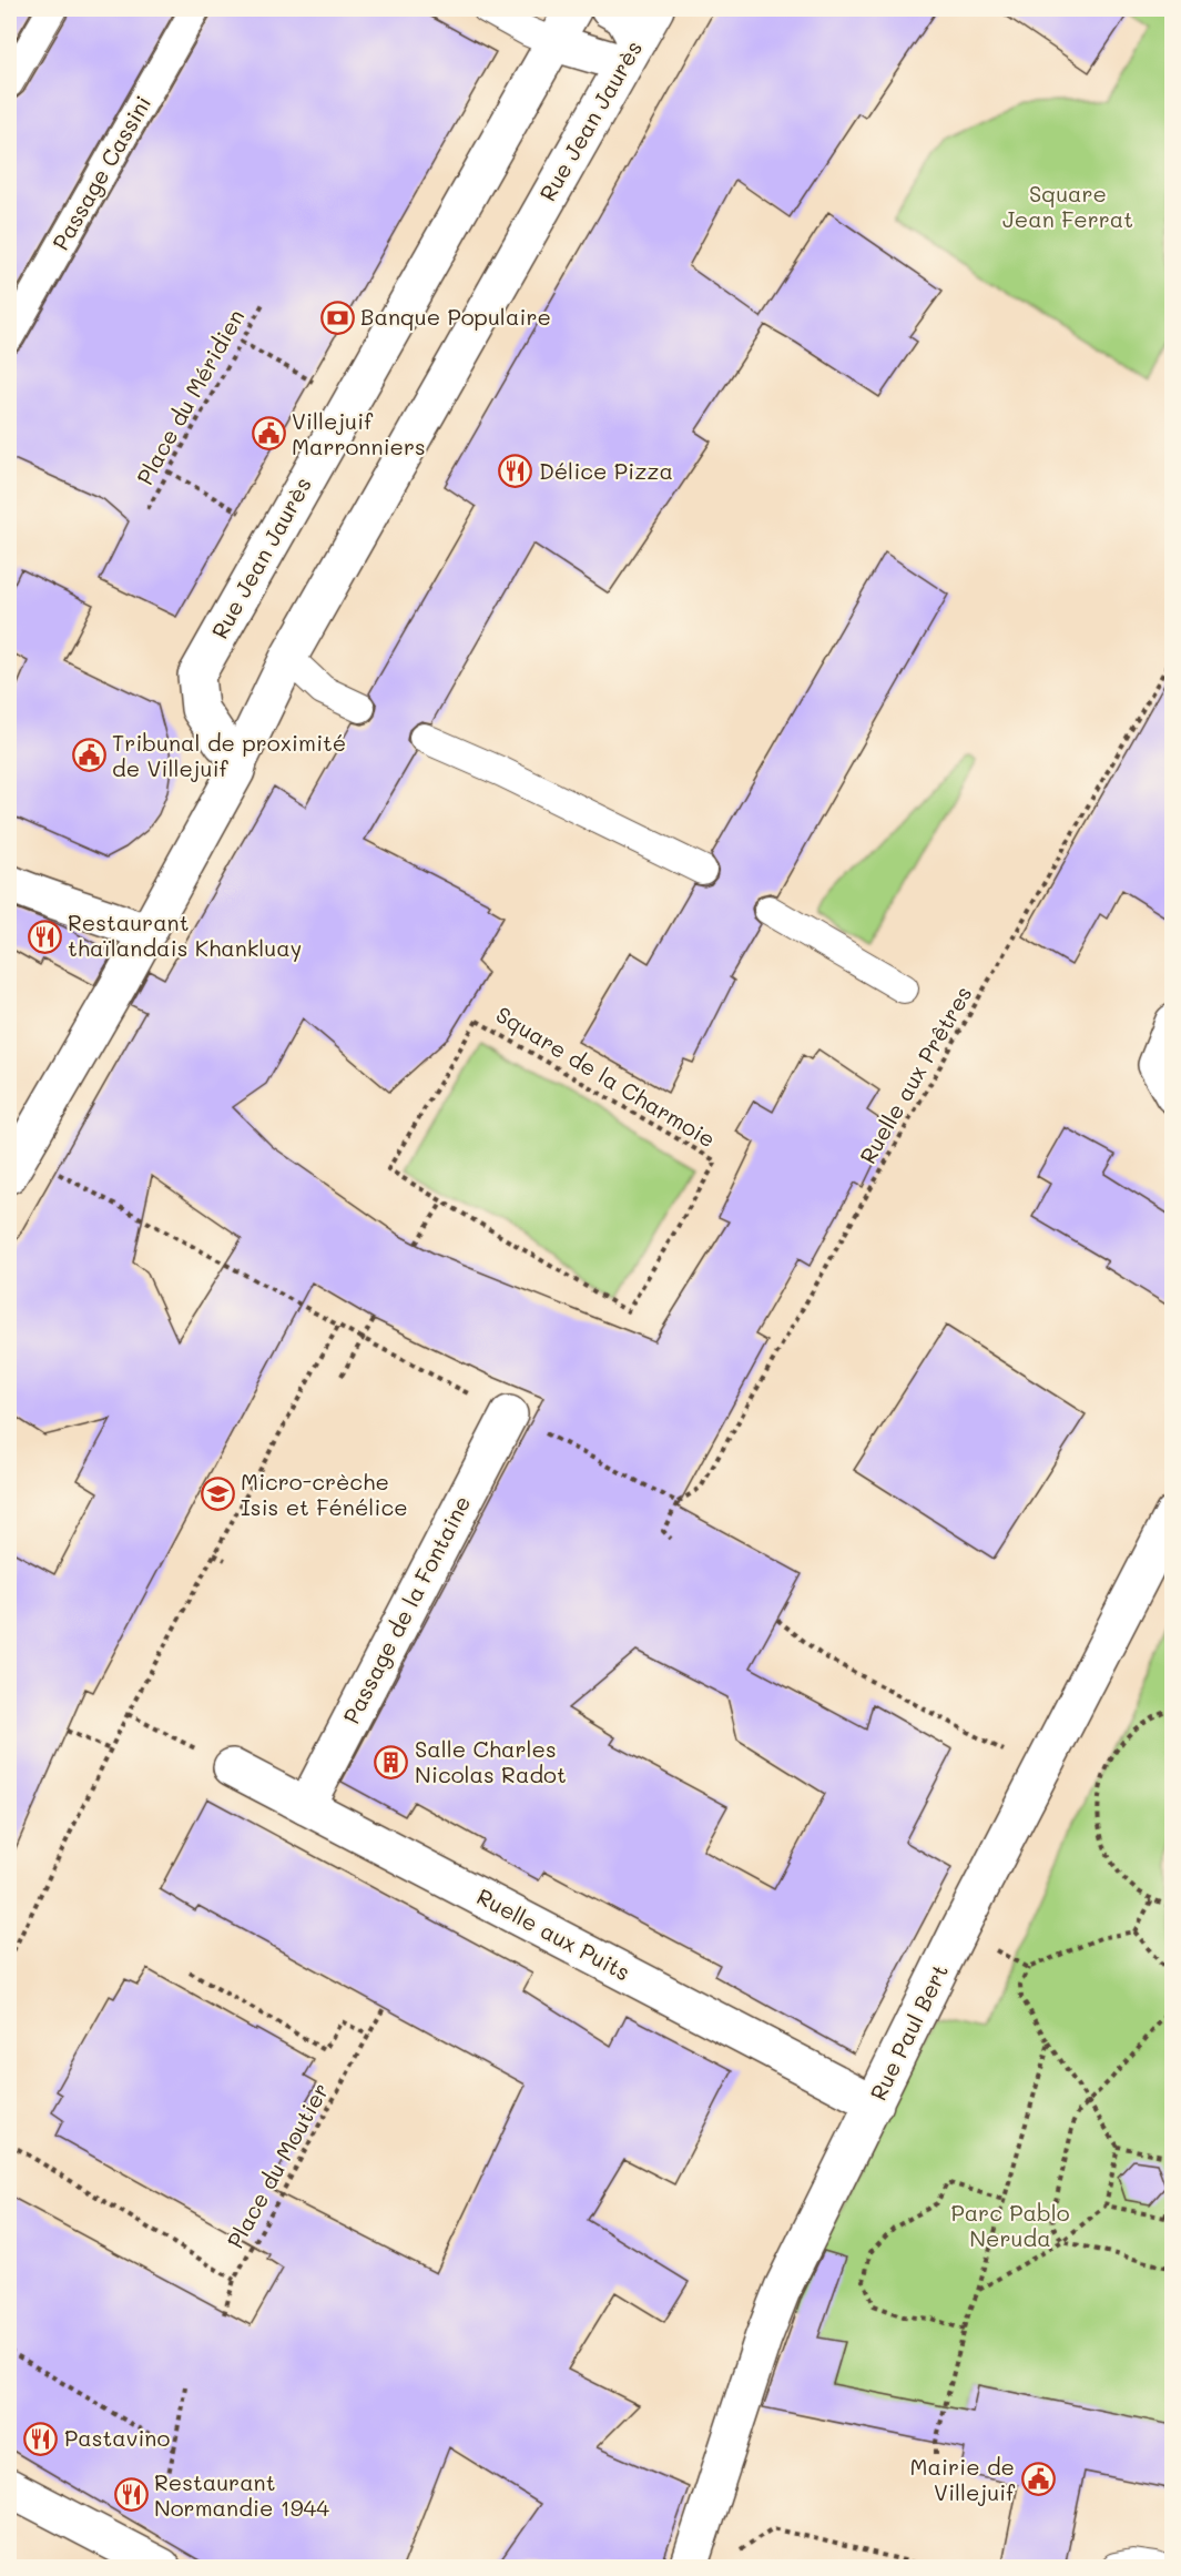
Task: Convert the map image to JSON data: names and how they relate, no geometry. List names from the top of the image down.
{
  "streets": {
    "street": [
      "Rue Jean Jaurès",
      "Passage de la Fontaine",
      "Ruelle aux Puits",
      "Rue Paul Bert"
    ],
    "lane": ["Passage Cassini"],
    "path": [
      "Place du Méridien",
      "Ruelle aux Prêtres",
      "Square de la Charmoie",
      "Place du Moutier"
    ]
  },
  "crossings": [
    ["Passage de la Fontaine", "Ruelle aux Puits"],
    ["Ruelle aux Puits", "Rue Paul Bert"]
  ],
  "parks": ["Square Jean Ferrat", "Parc Pablo Neruda"],
  "places": {
    "bank": ["Banque Populaire"],
    "public building": ["Villejuif Marronniers", "Tribunal de proximité de Villejuif", "Mairie de Villejuif"],
    "restaurant": [
      "Délice Pizza",
      "Restaurant thaïlandais Khankluay",
      "Pastavino",
      "Restaurant Normandie 1944"
    ],
    "school or university": ["Micro-crèche Isis et Fénélice"],
    "building": ["Salle Charles Nicolas Radot"]
  }
}
